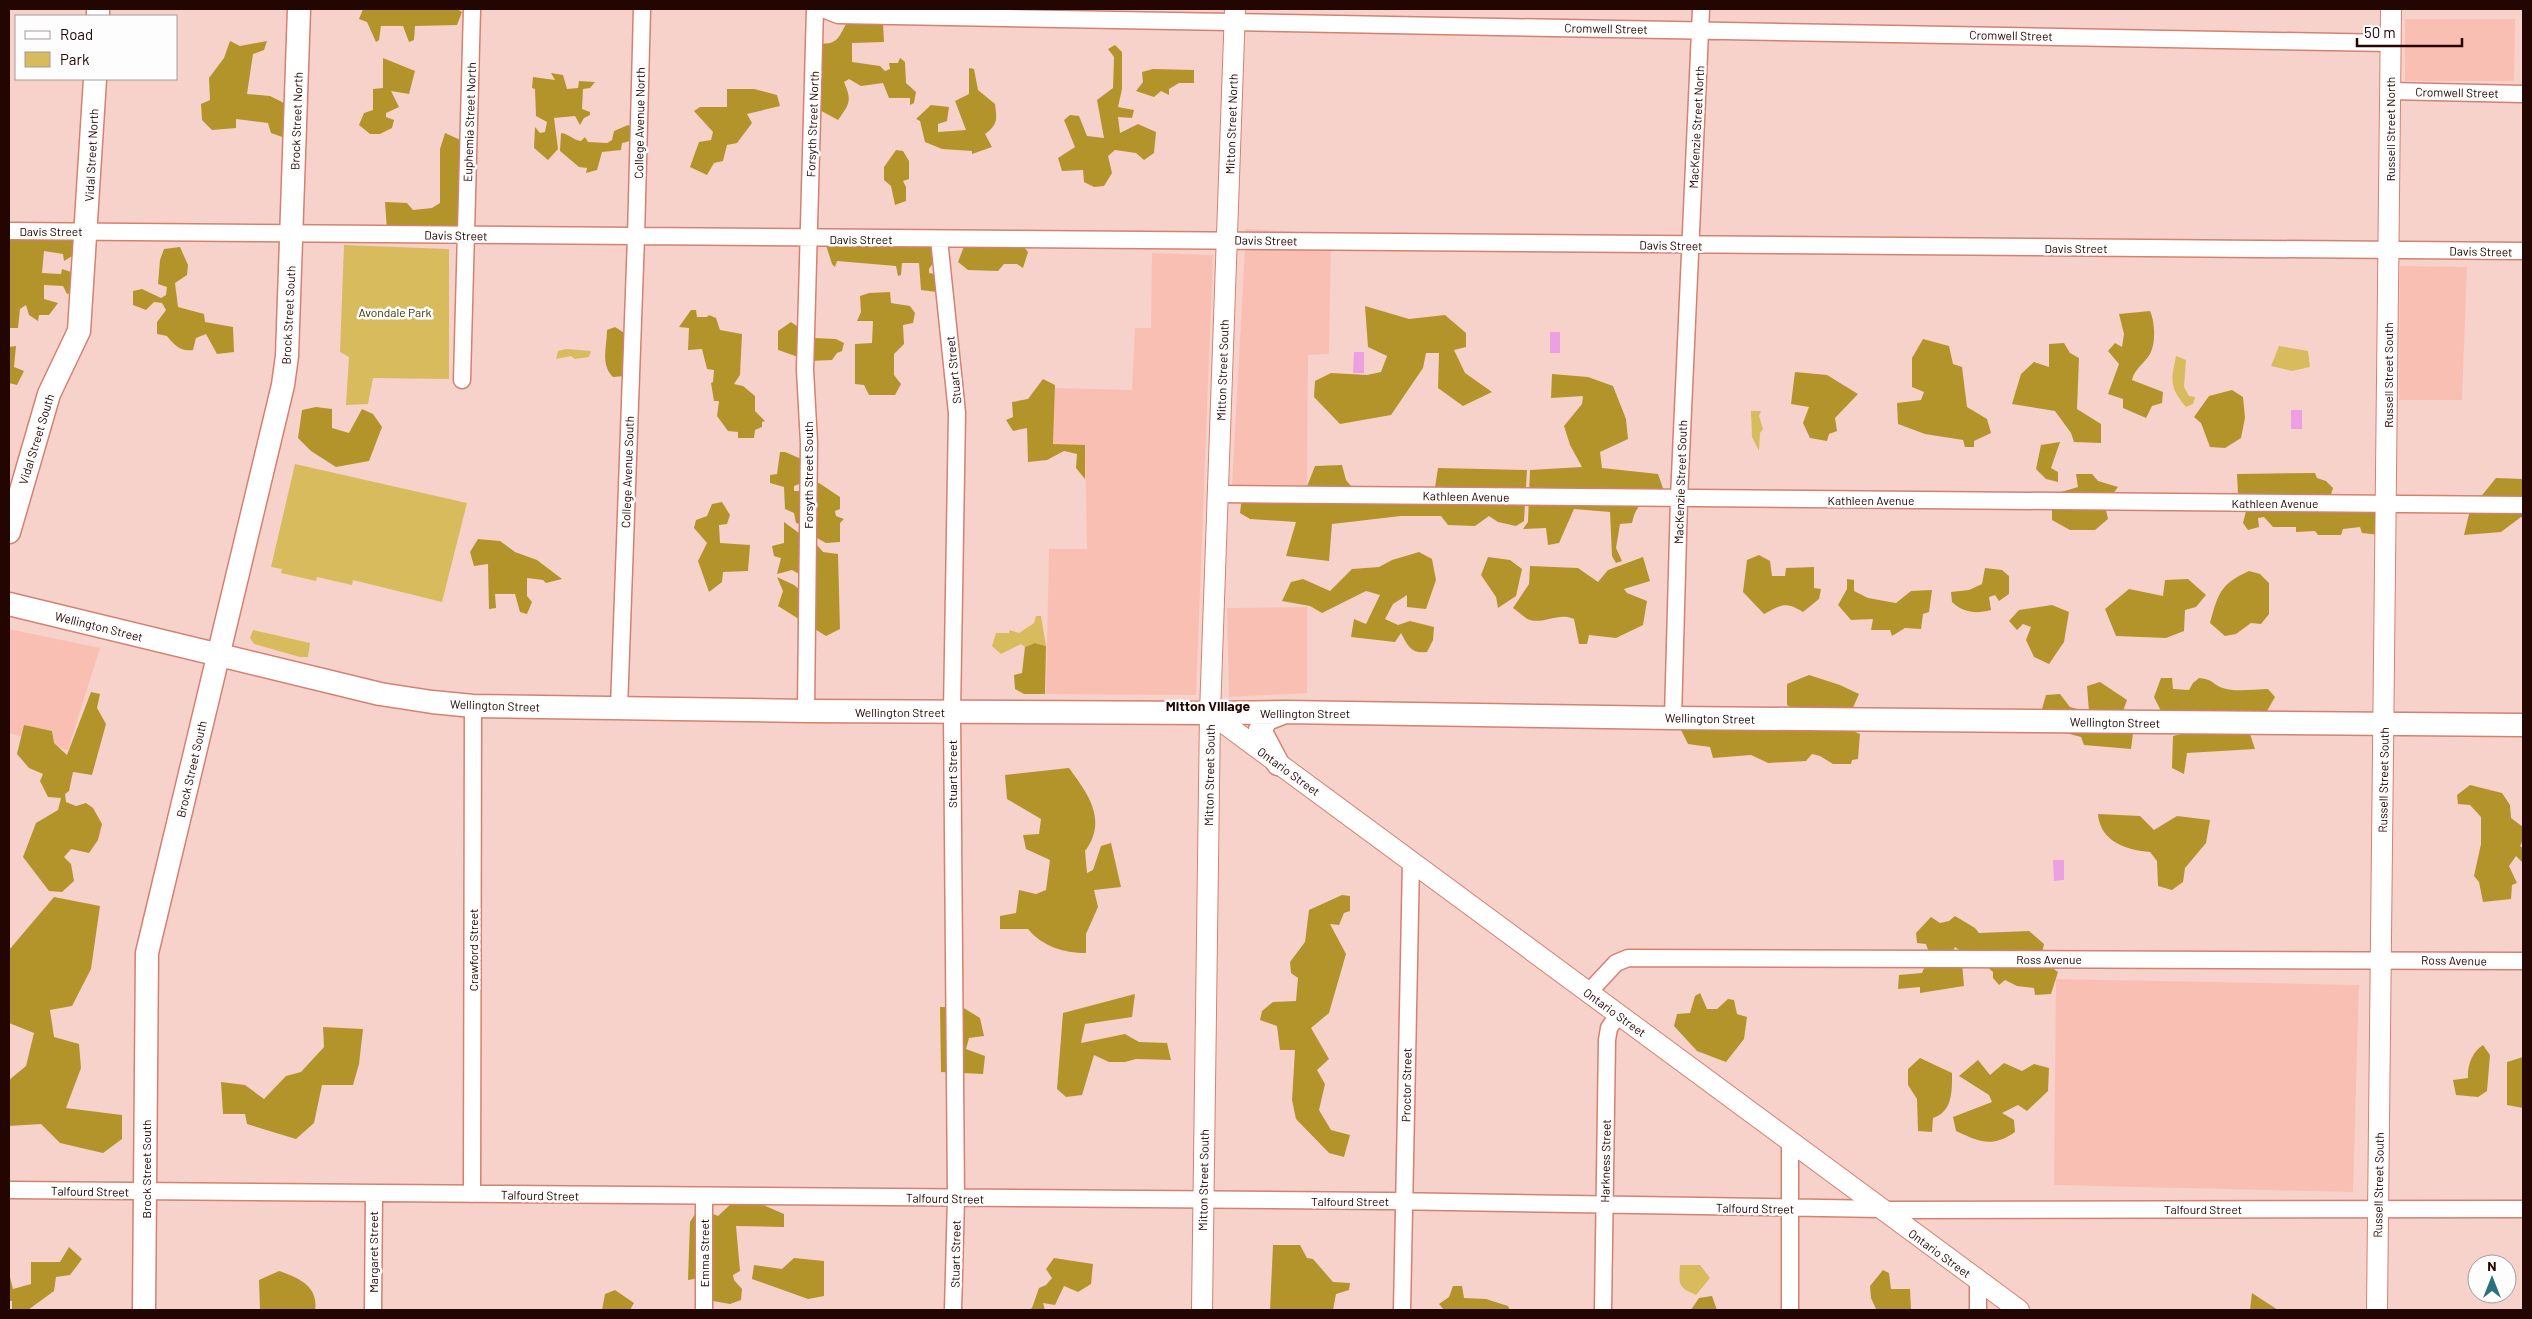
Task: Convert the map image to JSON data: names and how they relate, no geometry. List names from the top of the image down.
{
  "streets": {
    "main road": [
      "Brock Street North",
      "Vidal Street North",
      "Brock Street South",
      "Vidal Street South",
      "Wellington Street"
    ],
    "street": [
      "Cromwell Street",
      "Euphemia Street North",
      "College Avenue North",
      "Forsyth Street North",
      "Mitton Street North",
      "MacKenzie Street North",
      "Russell Street North",
      "Davis Street",
      "Stuart Street",
      "Mitton Street South",
      "Russell Street South",
      "College Avenue South",
      "Forsyth Street South",
      "MacKenzie Street South",
      "Kathleen Avenue",
      "Ontario Street",
      "Crawford Street",
      "Ross Avenue",
      "Proctor Street",
      "Harkness Street",
      "Talfourd Street",
      "Margaret Street",
      "Emma Street"
    ]
  },
  "crossings": [
    ["Cromwell Street", "Mitton Street North"],
    ["Cromwell Street", "MacKenzie Street North"],
    ["Cromwell Street", "Russell Street North"],
    ["Brock Street North", "Davis Street"],
    ["Brock Street North", "Brock Street South"],
    ["Euphemia Street North", "Davis Street"],
    ["College Avenue North", "Davis Street"],
    ["College Avenue North", "College Avenue South"],
    ["Forsyth Street North", "Davis Street"],
    ["Forsyth Street North", "Forsyth Street South"],
    ["Mitton Street North", "Davis Street"],
    ["Mitton Street North", "Mitton Street South"],
    ["MacKenzie Street North", "Davis Street"],
    ["MacKenzie Street North", "MacKenzie Street South"],
    ["Russell Street North", "Davis Street"],
    ["Russell Street North", "Russell Street South"],
    ["Vidal Street North", "Davis Street"],
    ["Vidal Street North", "Vidal Street South"],
    ["Davis Street", "Brock Street South"],
    ["Davis Street", "Stuart Street"],
    ["Davis Street", "Mitton Street South"],
    ["Davis Street", "Russell Street South"],
    ["Davis Street", "Vidal Street South"],
    ["Davis Street", "College Avenue South"],
    ["Davis Street", "Forsyth Street South"],
    ["Davis Street", "MacKenzie Street South"],
    ["Brock Street South", "Wellington Street"],
    ["Brock Street South", "Talfourd Street"],
    ["Stuart Street", "Wellington Street"],
    ["Stuart Street", "Talfourd Street"],
    ["Mitton Street South", "Kathleen Avenue"],
    ["Mitton Street South", "Wellington Street"],
    ["Mitton Street South", "Ontario Street"],
    ["Mitton Street South", "Talfourd Street"],
    ["Russell Street South", "Kathleen Avenue"],
    ["Russell Street South", "Wellington Street"],
    ["Russell Street South", "Ross Avenue"],
    ["Russell Street South", "Talfourd Street"],
    ["College Avenue South", "Wellington Street"],
    ["Forsyth Street South", "Wellington Street"],
    ["MacKenzie Street South", "Kathleen Avenue"],
    ["MacKenzie Street South", "Wellington Street"],
    ["Wellington Street", "Ontario Street"],
    ["Wellington Street", "Crawford Street"],
    ["Ontario Street", "Ross Avenue"],
    ["Ontario Street", "Proctor Street"],
    ["Ontario Street", "Harkness Street"],
    ["Ontario Street", "Talfourd Street"],
    ["Crawford Street", "Talfourd Street"],
    ["Proctor Street", "Talfourd Street"],
    ["Harkness Street", "Talfourd Street"],
    ["Talfourd Street", "Margaret Street"],
    ["Talfourd Street", "Emma Street"]
  ],
  "districts": ["Mitton Village"],
  "parks": ["Avondale Park"],
  "legend": ["Road", "Park"],
  "scale_bar": "50 m",
  "north": "top"
}
